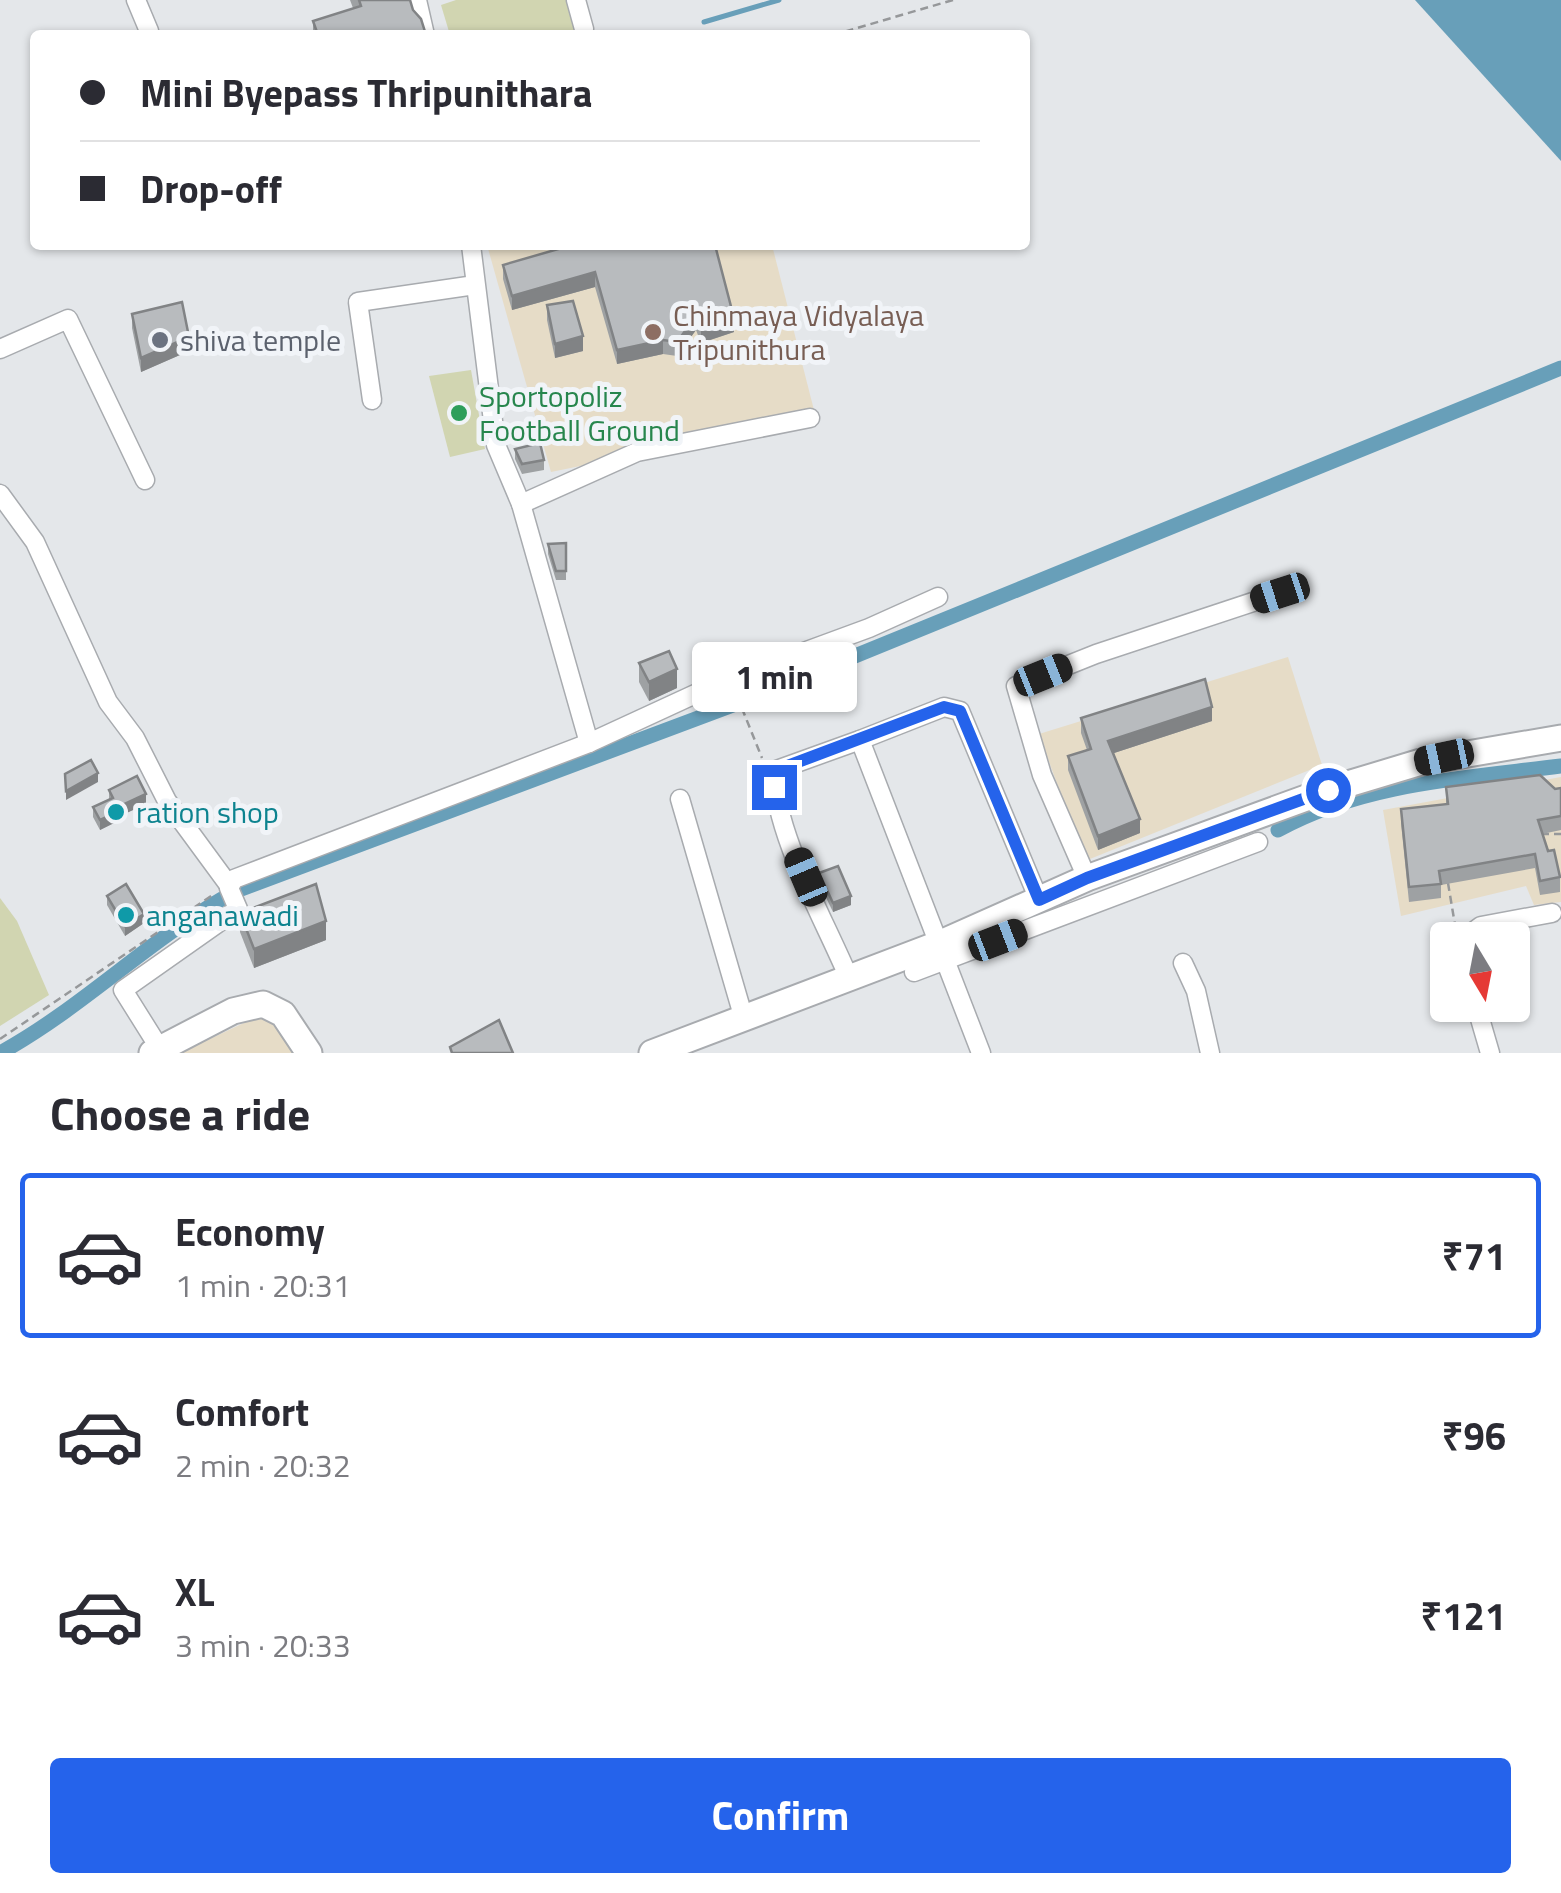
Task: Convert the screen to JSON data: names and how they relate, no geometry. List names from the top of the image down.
{
  "places": [
    "Chinmaya Vidyalaya Tripunithura",
    "shiva temple",
    "Sportopoliz Football Ground",
    "ration shop",
    "anganawadi"
  ],
  "north": "bottom",
  "page": {
    "banner": ["Mini Byepass Thripunithara", "Drop-off"],
    "bubble": "1 min",
    "heading": "Choose a ride",
    "list": [
      {
        "name": "Economy",
        "note": "1 min · 20:31",
        "value": "₹71"
      },
      {
        "name": "Comfort",
        "note": "2 min · 20:32",
        "value": "₹96"
      },
      {
        "name": "XL",
        "note": "3 min · 20:33",
        "value": "₹121"
      }
    ],
    "buttons": "Confirm"
  }
}
